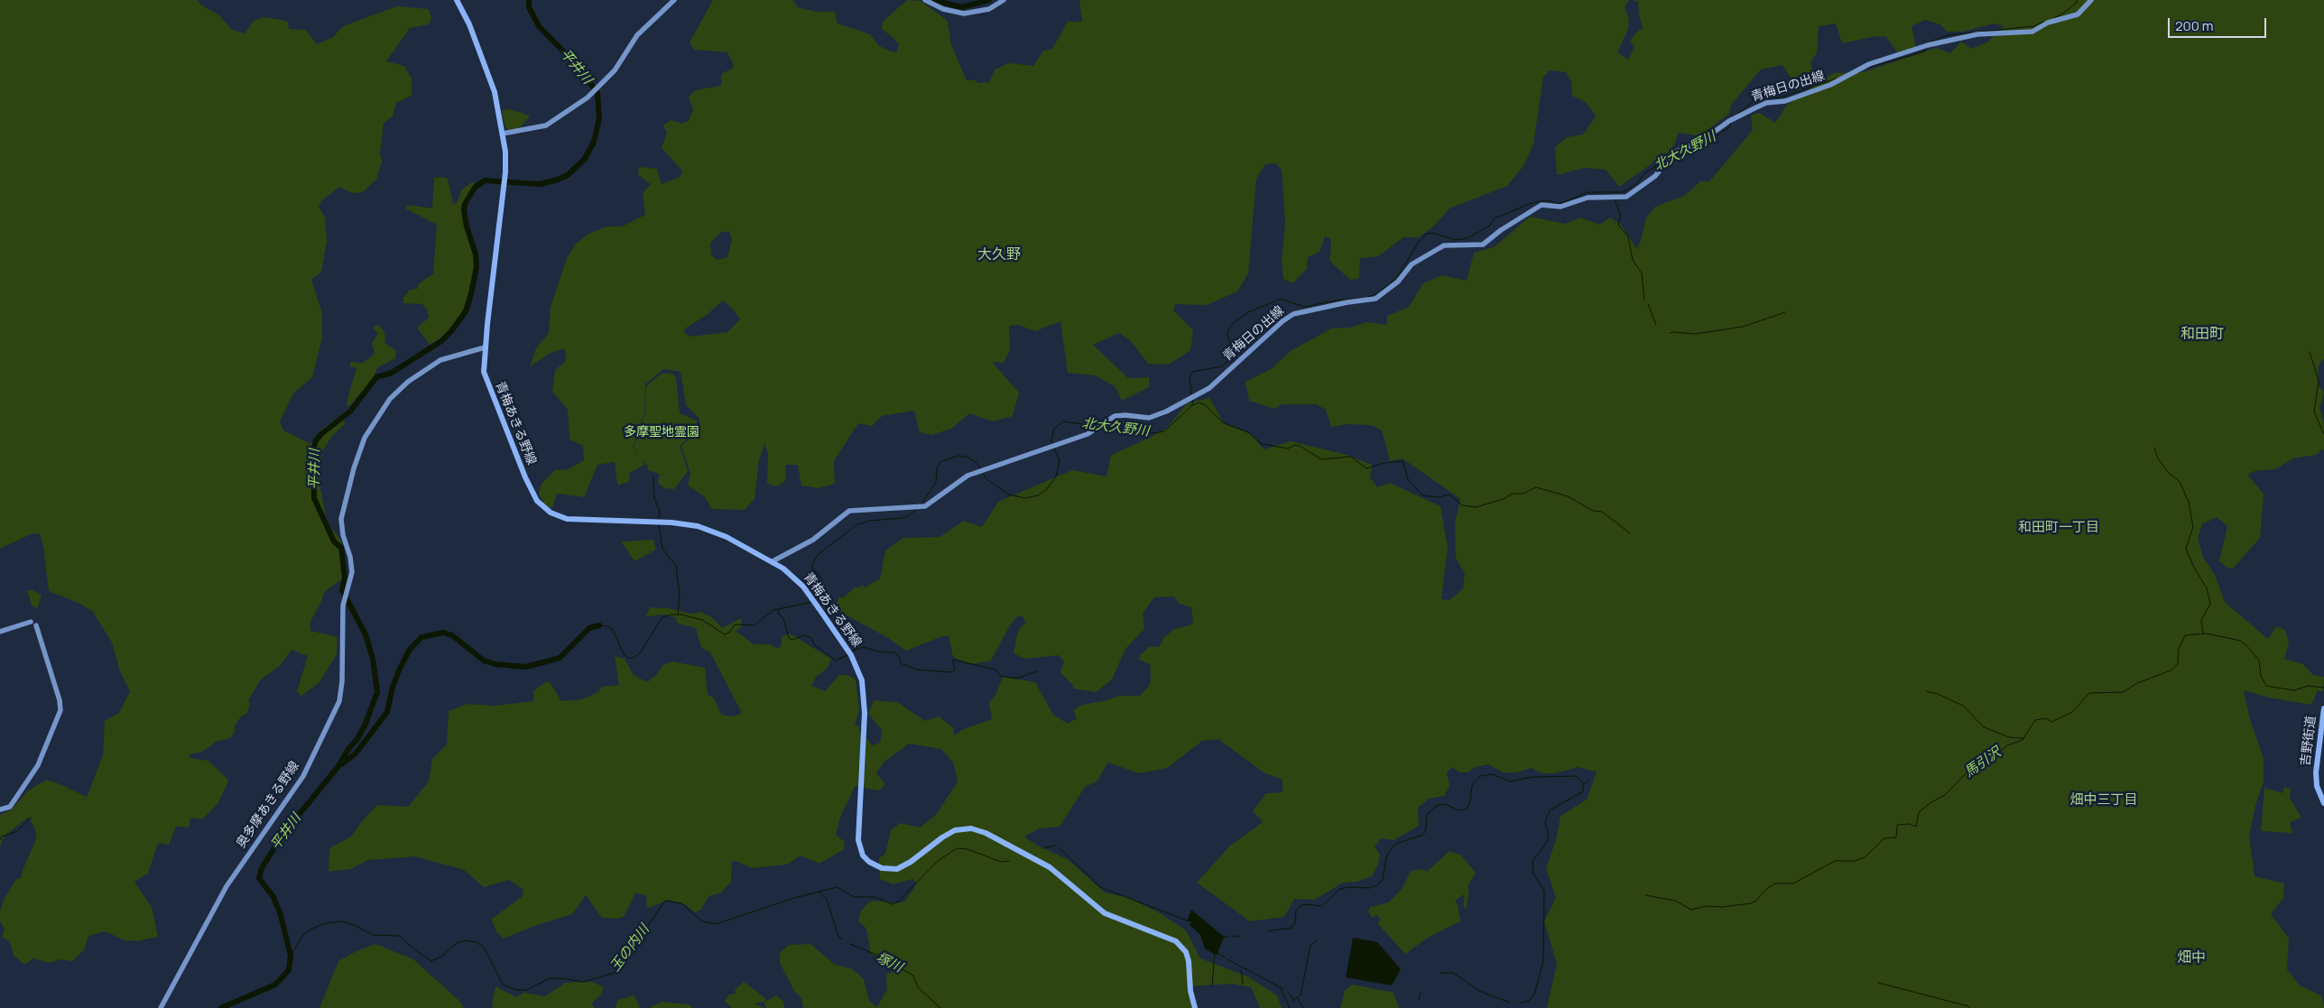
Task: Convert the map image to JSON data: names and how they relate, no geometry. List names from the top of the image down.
{
  "streets": {
    "main road": [
      "青梅日の出線",
      "青梅あきる野線",
      "吉野街道",
      "奥多摩あきる野線"
    ]
  },
  "crossings": [
    ["青梅日の出線", "青梅あきる野線"],
    ["青梅あきる野線", "奥多摩あきる野線"]
  ],
  "districts": [
    "大久野",
    "和田町",
    "和田町一丁目",
    "畑中三丁目",
    "畑中"
  ],
  "water": [
    "平井川",
    "北大久野川",
    "馬引沢",
    "玉の内川",
    "塚川"
  ],
  "parks": ["多摩聖地霊園"],
  "scale_bar": "200 m"
}
